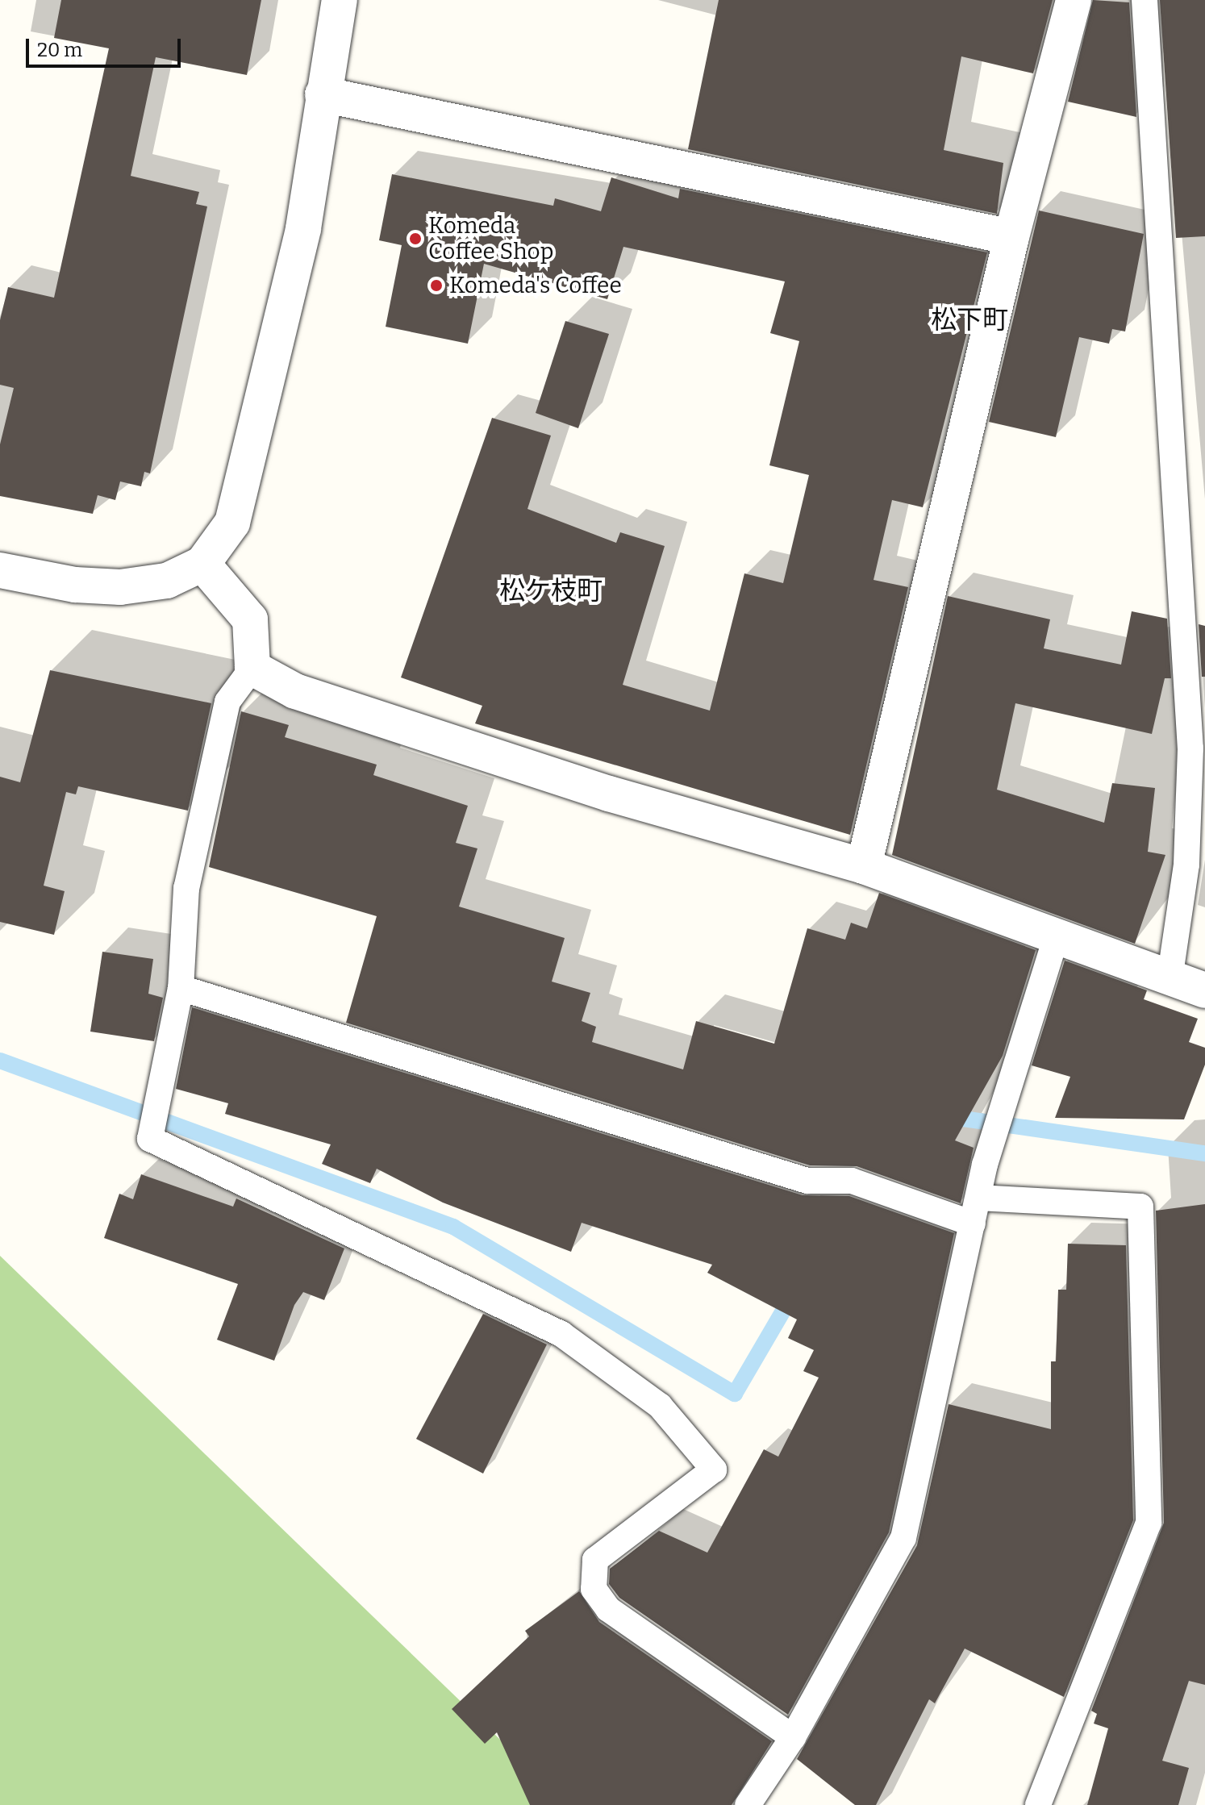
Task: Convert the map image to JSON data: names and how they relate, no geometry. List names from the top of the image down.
{
  "districts": ["松下町", "松ケ枝町"],
  "places": ["Komeda Coffee Shop", "Komeda's Coffee"],
  "scale_bar": "20 m"
}
